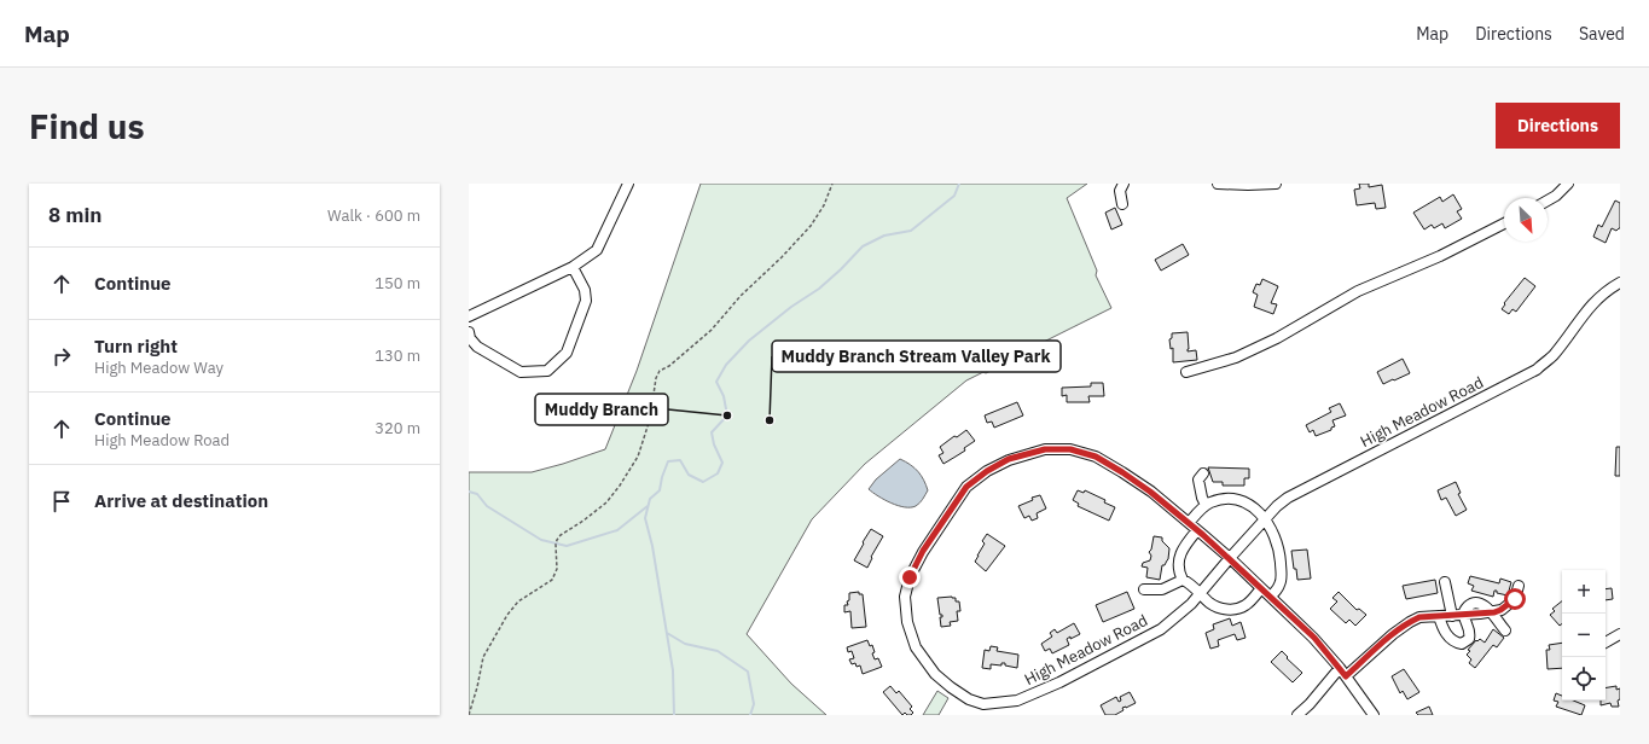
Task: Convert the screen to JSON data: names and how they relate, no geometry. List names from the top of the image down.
{
  "streets": {
    "street": ["High Meadow Road"]
  },
  "places": ["Muddy Branch", "Muddy Branch Stream Valley Park"],
  "north": "bottom right",
  "page": {
    "header": "Map",
    "nav": ["Map", "Directions", "Saved"],
    "buttons": "Directions",
    "title": "Find us",
    "heading": ["8 min", "Walk · 600 m"],
    "list": [
      ["Continue", "150 m"],
      ["Turn right", "High Meadow Way", "130 m"],
      ["Continue", "High Meadow Road", "320 m"],
      "Arrive at destination"
    ],
    "map_buttons": ["+", "−"]
  }
}
